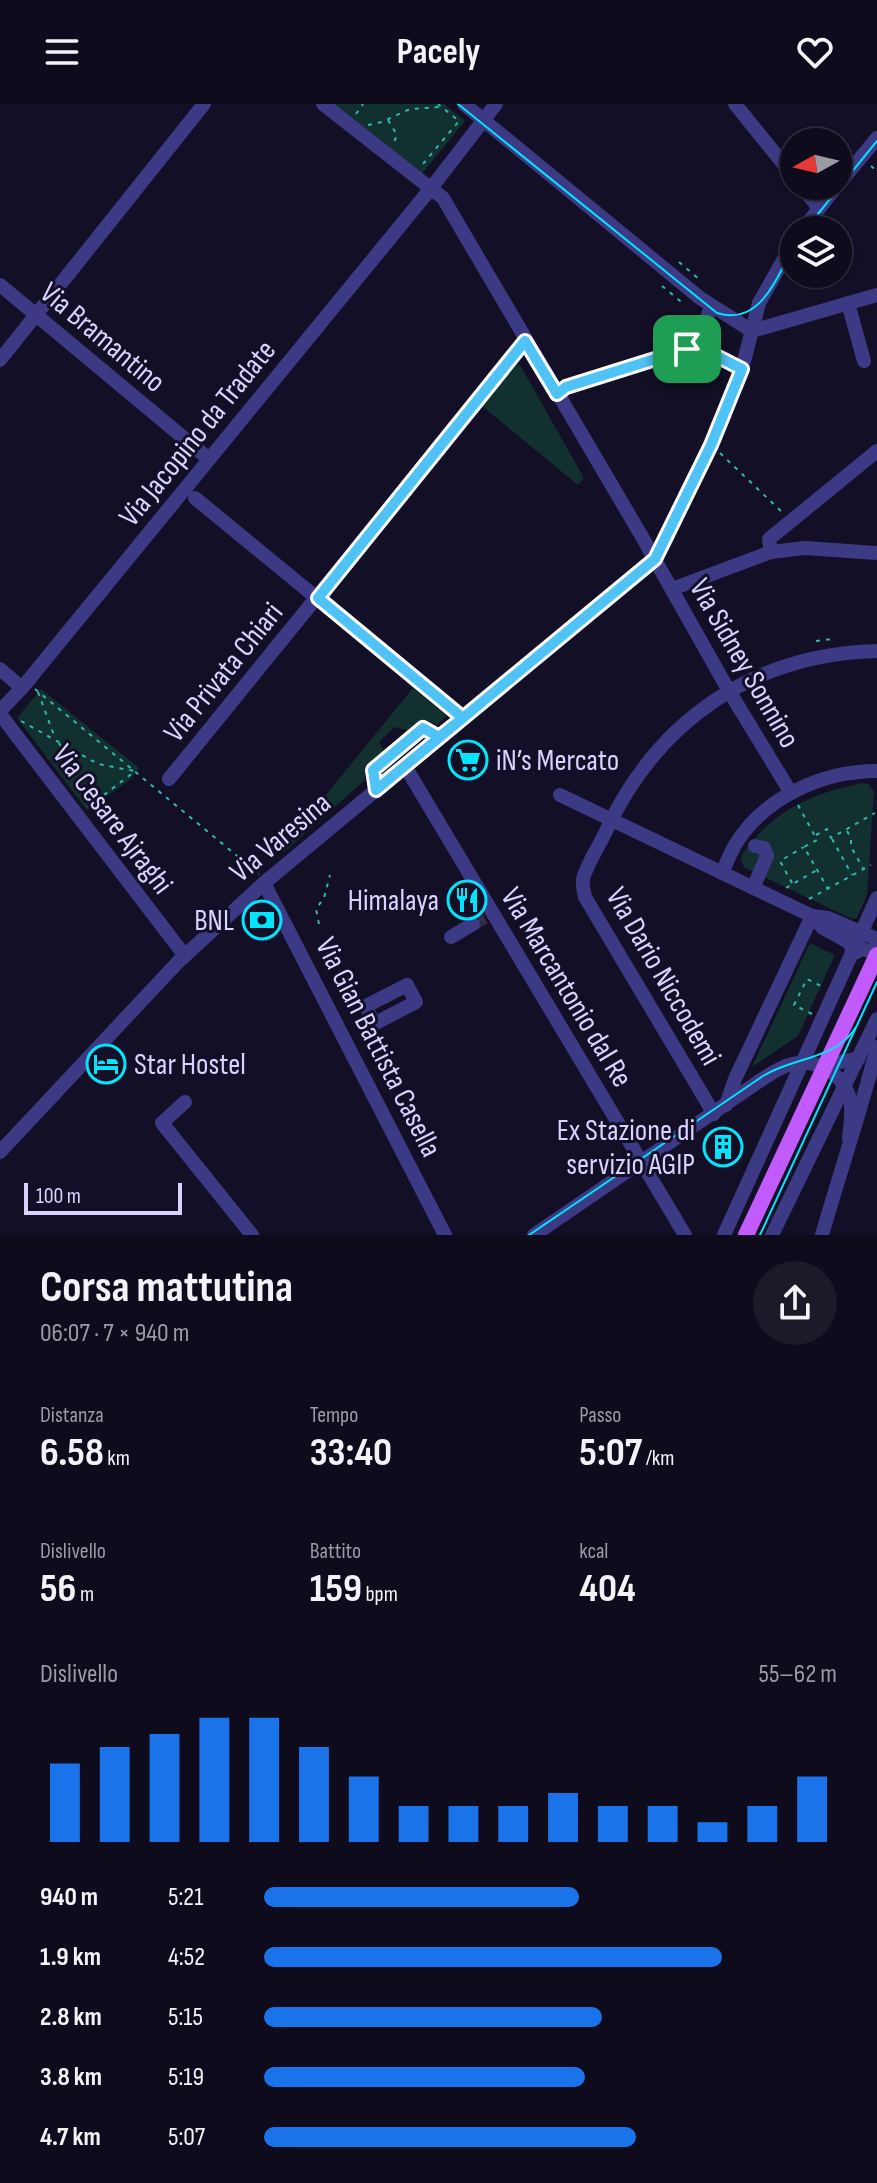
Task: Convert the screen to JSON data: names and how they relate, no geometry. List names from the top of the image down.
{
  "streets": {
    "street": [
      "Via Bramantino",
      "Via Jacopino da Tradate",
      "Via Sidney Sonnino",
      "Via Privata Chiari",
      "Via Cesare Ajraghi",
      "Via Varesina",
      "Via Dario Niccodemi",
      "Via Marcantonio dal Re",
      "Via Gian Battista Casella"
    ]
  },
  "crossings": [
    ["Via Bramantino", "Via Jacopino da Tradate"],
    ["Via Jacopino da Tradate", "Via Sidney Sonnino"],
    ["Via Jacopino da Tradate", "Via Cesare Ajraghi"],
    ["Via Sidney Sonnino", "Via Privata Chiari"],
    ["Via Sidney Sonnino", "Via Varesina"],
    ["Via Sidney Sonnino", "Via Dario Niccodemi"],
    ["Via Privata Chiari", "Via Varesina"],
    ["Via Cesare Ajraghi", "Via Varesina"],
    ["Via Varesina", "Via Marcantonio dal Re"],
    ["Via Varesina", "Via Gian Battista Casella"]
  ],
  "places": {
    "supermarket": ["iN’s Mercato"],
    "restaurant": ["Himalaya"],
    "bank": ["BNL"],
    "hotel": ["Star Hostel"],
    "building": ["Ex Stazione di servizio AGIP"]
  },
  "scale_bar": "100 m",
  "north": "left",
  "page": {
    "header": "Pacely",
    "scale": "100 m",
    "heading": ["Corsa mattutina", "06:07 · 7 × 940 m"],
    "stats": [
      ["Distanza", "6.58 km"],
      ["Tempo", "33:40"],
      ["Passo", "5:07 /km"],
      ["Dislivello", "56 m"],
      ["Battito", "159 bpm"],
      ["kcal", "404"]
    ],
    "chart": ["Dislivello", "55–62 m"],
    "list": [
      {
        "name": "940 m",
        "note": "5:21"
      },
      {
        "name": "1.9 km",
        "note": "4:52"
      },
      {
        "name": "2.8 km",
        "note": "5:15"
      },
      {
        "name": "3.8 km",
        "note": "5:19"
      },
      {
        "name": "4.7 km",
        "note": "5:07"
      }
    ]
  }
}
